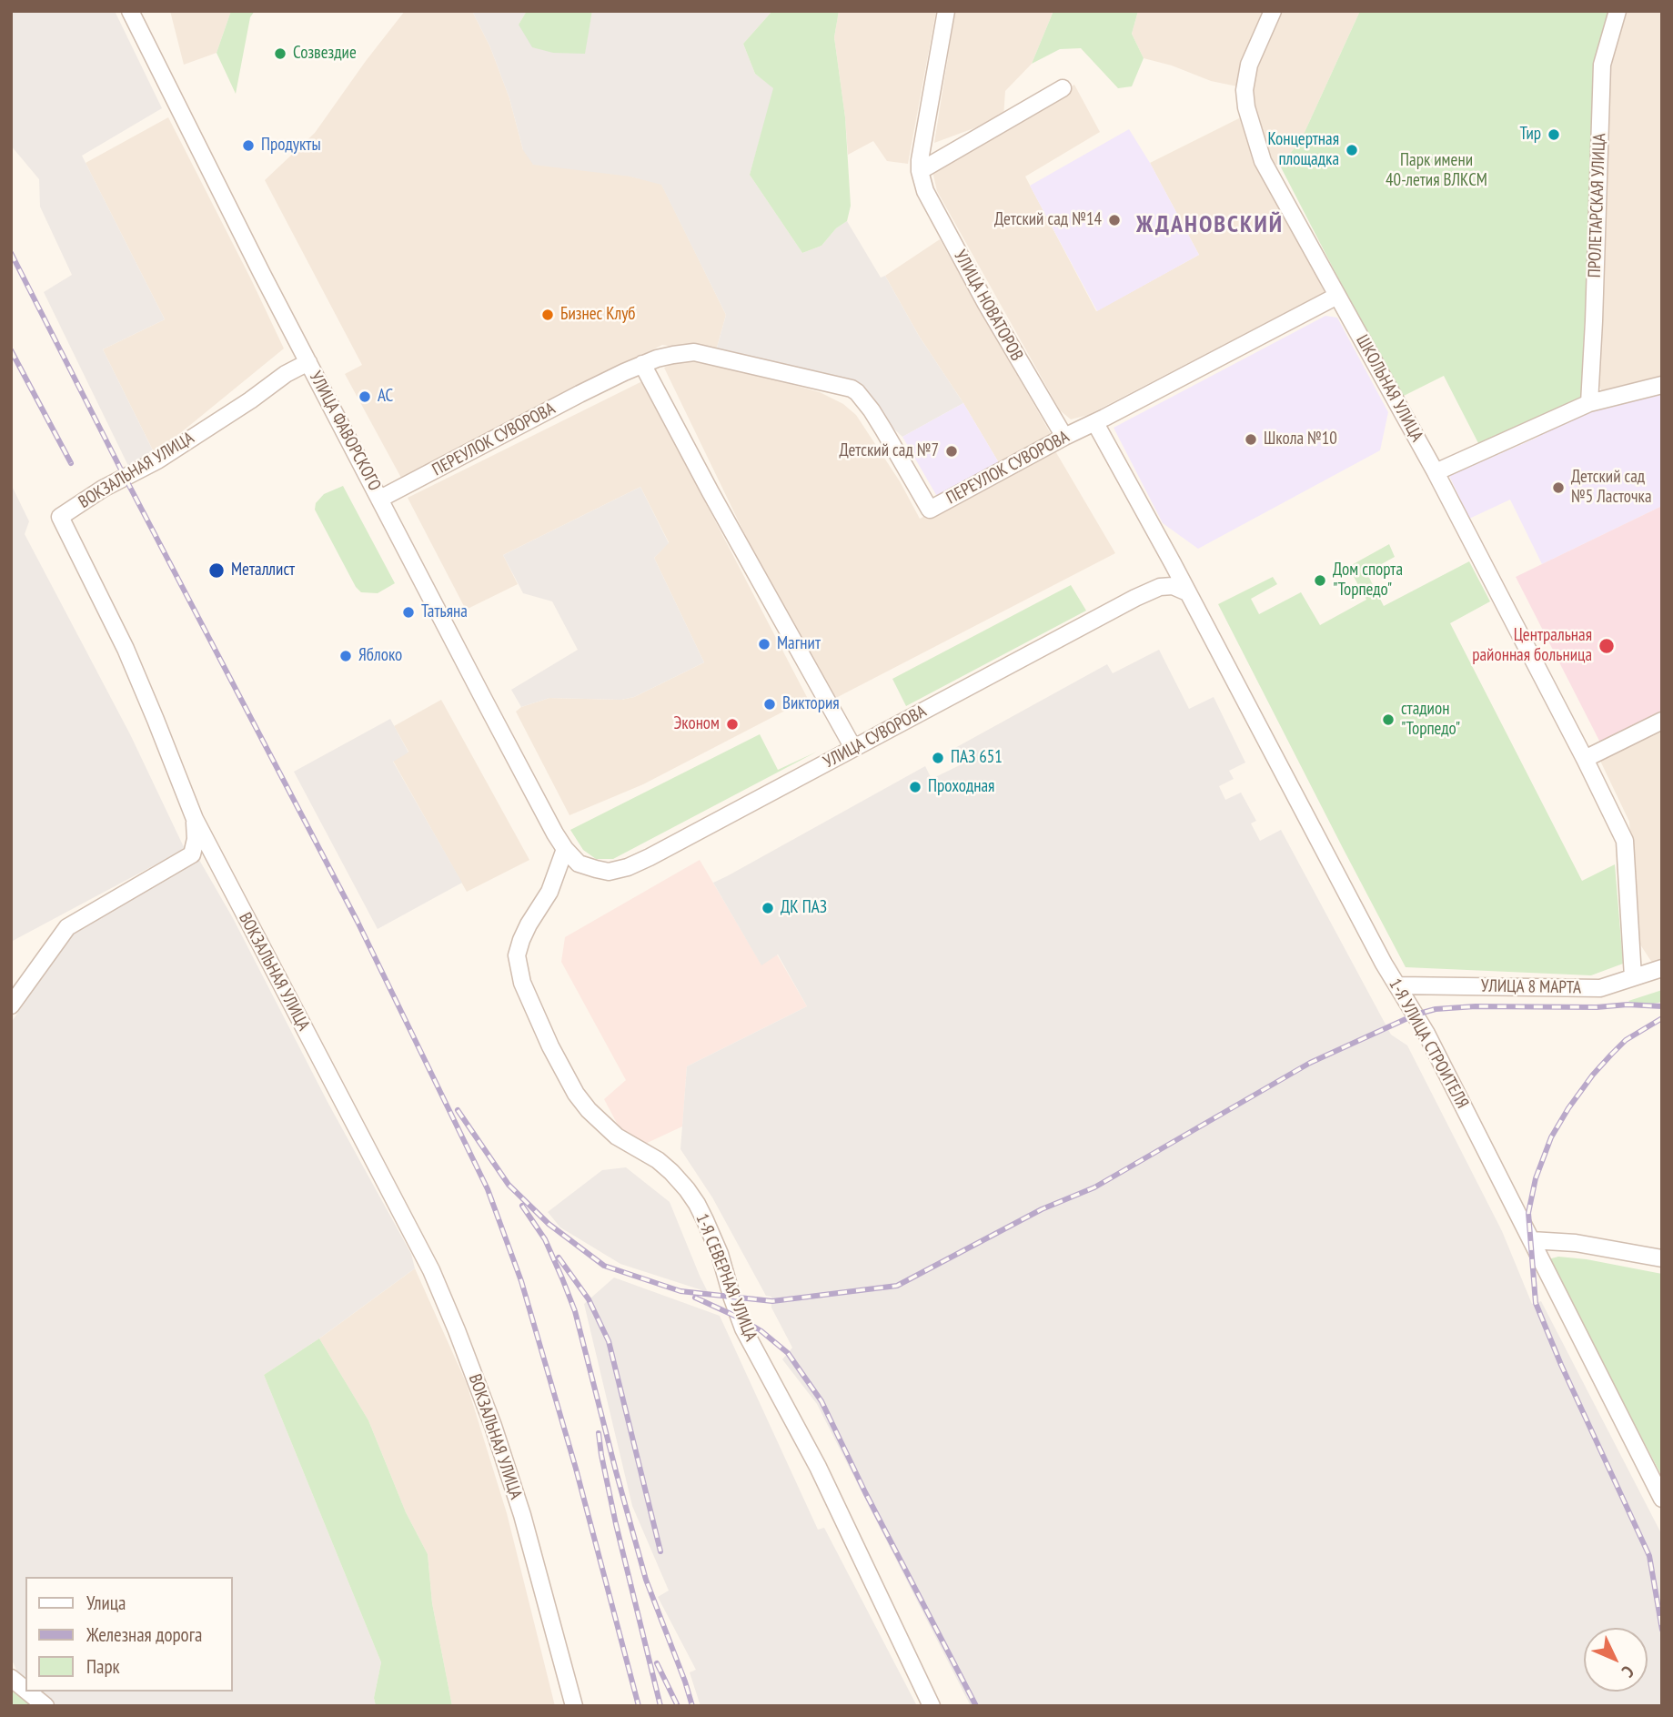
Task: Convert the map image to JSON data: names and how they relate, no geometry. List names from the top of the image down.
{
  "streets": {
    "street": [
      "ПРОЛЕТАРСКАЯ УЛИЦА",
      "УЛИЦА НОВАТОРОВ",
      "ШКОЛЬНАЯ УЛИЦА",
      "УЛИЦА ФАВОРСКОГО",
      "ПЕРЕУЛОК СУВОРОВА",
      "ВОКЗАЛЬНАЯ УЛИЦА",
      "УЛИЦА СУВОРОВА",
      "УЛИЦА 8 МАРТА",
      "1-Я УЛИЦА СТРОИТЕЛЯ",
      "1-Я СЕВЕРНАЯ УЛИЦА"
    ]
  },
  "crossings": [
    ["УЛИЦА НОВАТОРОВ", "ПЕРЕУЛОК СУВОРОВА"],
    ["ШКОЛЬНАЯ УЛИЦА", "ПЕРЕУЛОК СУВОРОВА"],
    ["ШКОЛЬНАЯ УЛИЦА", "УЛИЦА 8 МАРТА"],
    ["УЛИЦА ФАВОРСКОГО", "ПЕРЕУЛОК СУВОРОВА"],
    ["УЛИЦА ФАВОРСКОГО", "ВОКЗАЛЬНАЯ УЛИЦА"],
    ["УЛИЦА ФАВОРСКОГО", "УЛИЦА СУВОРОВА"],
    ["УЛИЦА ФАВОРСКОГО", "1-Я СЕВЕРНАЯ УЛИЦА"],
    ["УЛИЦА СУВОРОВА", "1-Я УЛИЦА СТРОИТЕЛЯ"],
    ["УЛИЦА СУВОРОВА", "1-Я СЕВЕРНАЯ УЛИЦА"],
    ["УЛИЦА 8 МАРТА", "1-Я УЛИЦА СТРОИТЕЛЯ"]
  ],
  "districts": ["ЖДАНОВСКИЙ"],
  "parks": ["Парк имени 40-летия ВЛКСМ"],
  "places": [
    "Созвездие",
    "Тир",
    "Продукты",
    "Концертная площадка",
    "Детский сад №14",
    "Бизнес Клуб",
    "АС",
    "Школа №10",
    "Детский сад №7",
    "Детский сад №5 Ласточка",
    "Металлист",
    "Дом спорта \"Торпедо\"",
    "Татьяна",
    "Магнит",
    "Центральная районная больница",
    "Яблоко",
    "Виктория",
    "стадион \"Торпедо\"",
    "Эконом",
    "ПАЗ 651",
    "Проходная",
    "ДК ПАЗ"
  ],
  "legend": ["Улица", "Железная дорога", "Парк"],
  "north": "bottom right"
}
